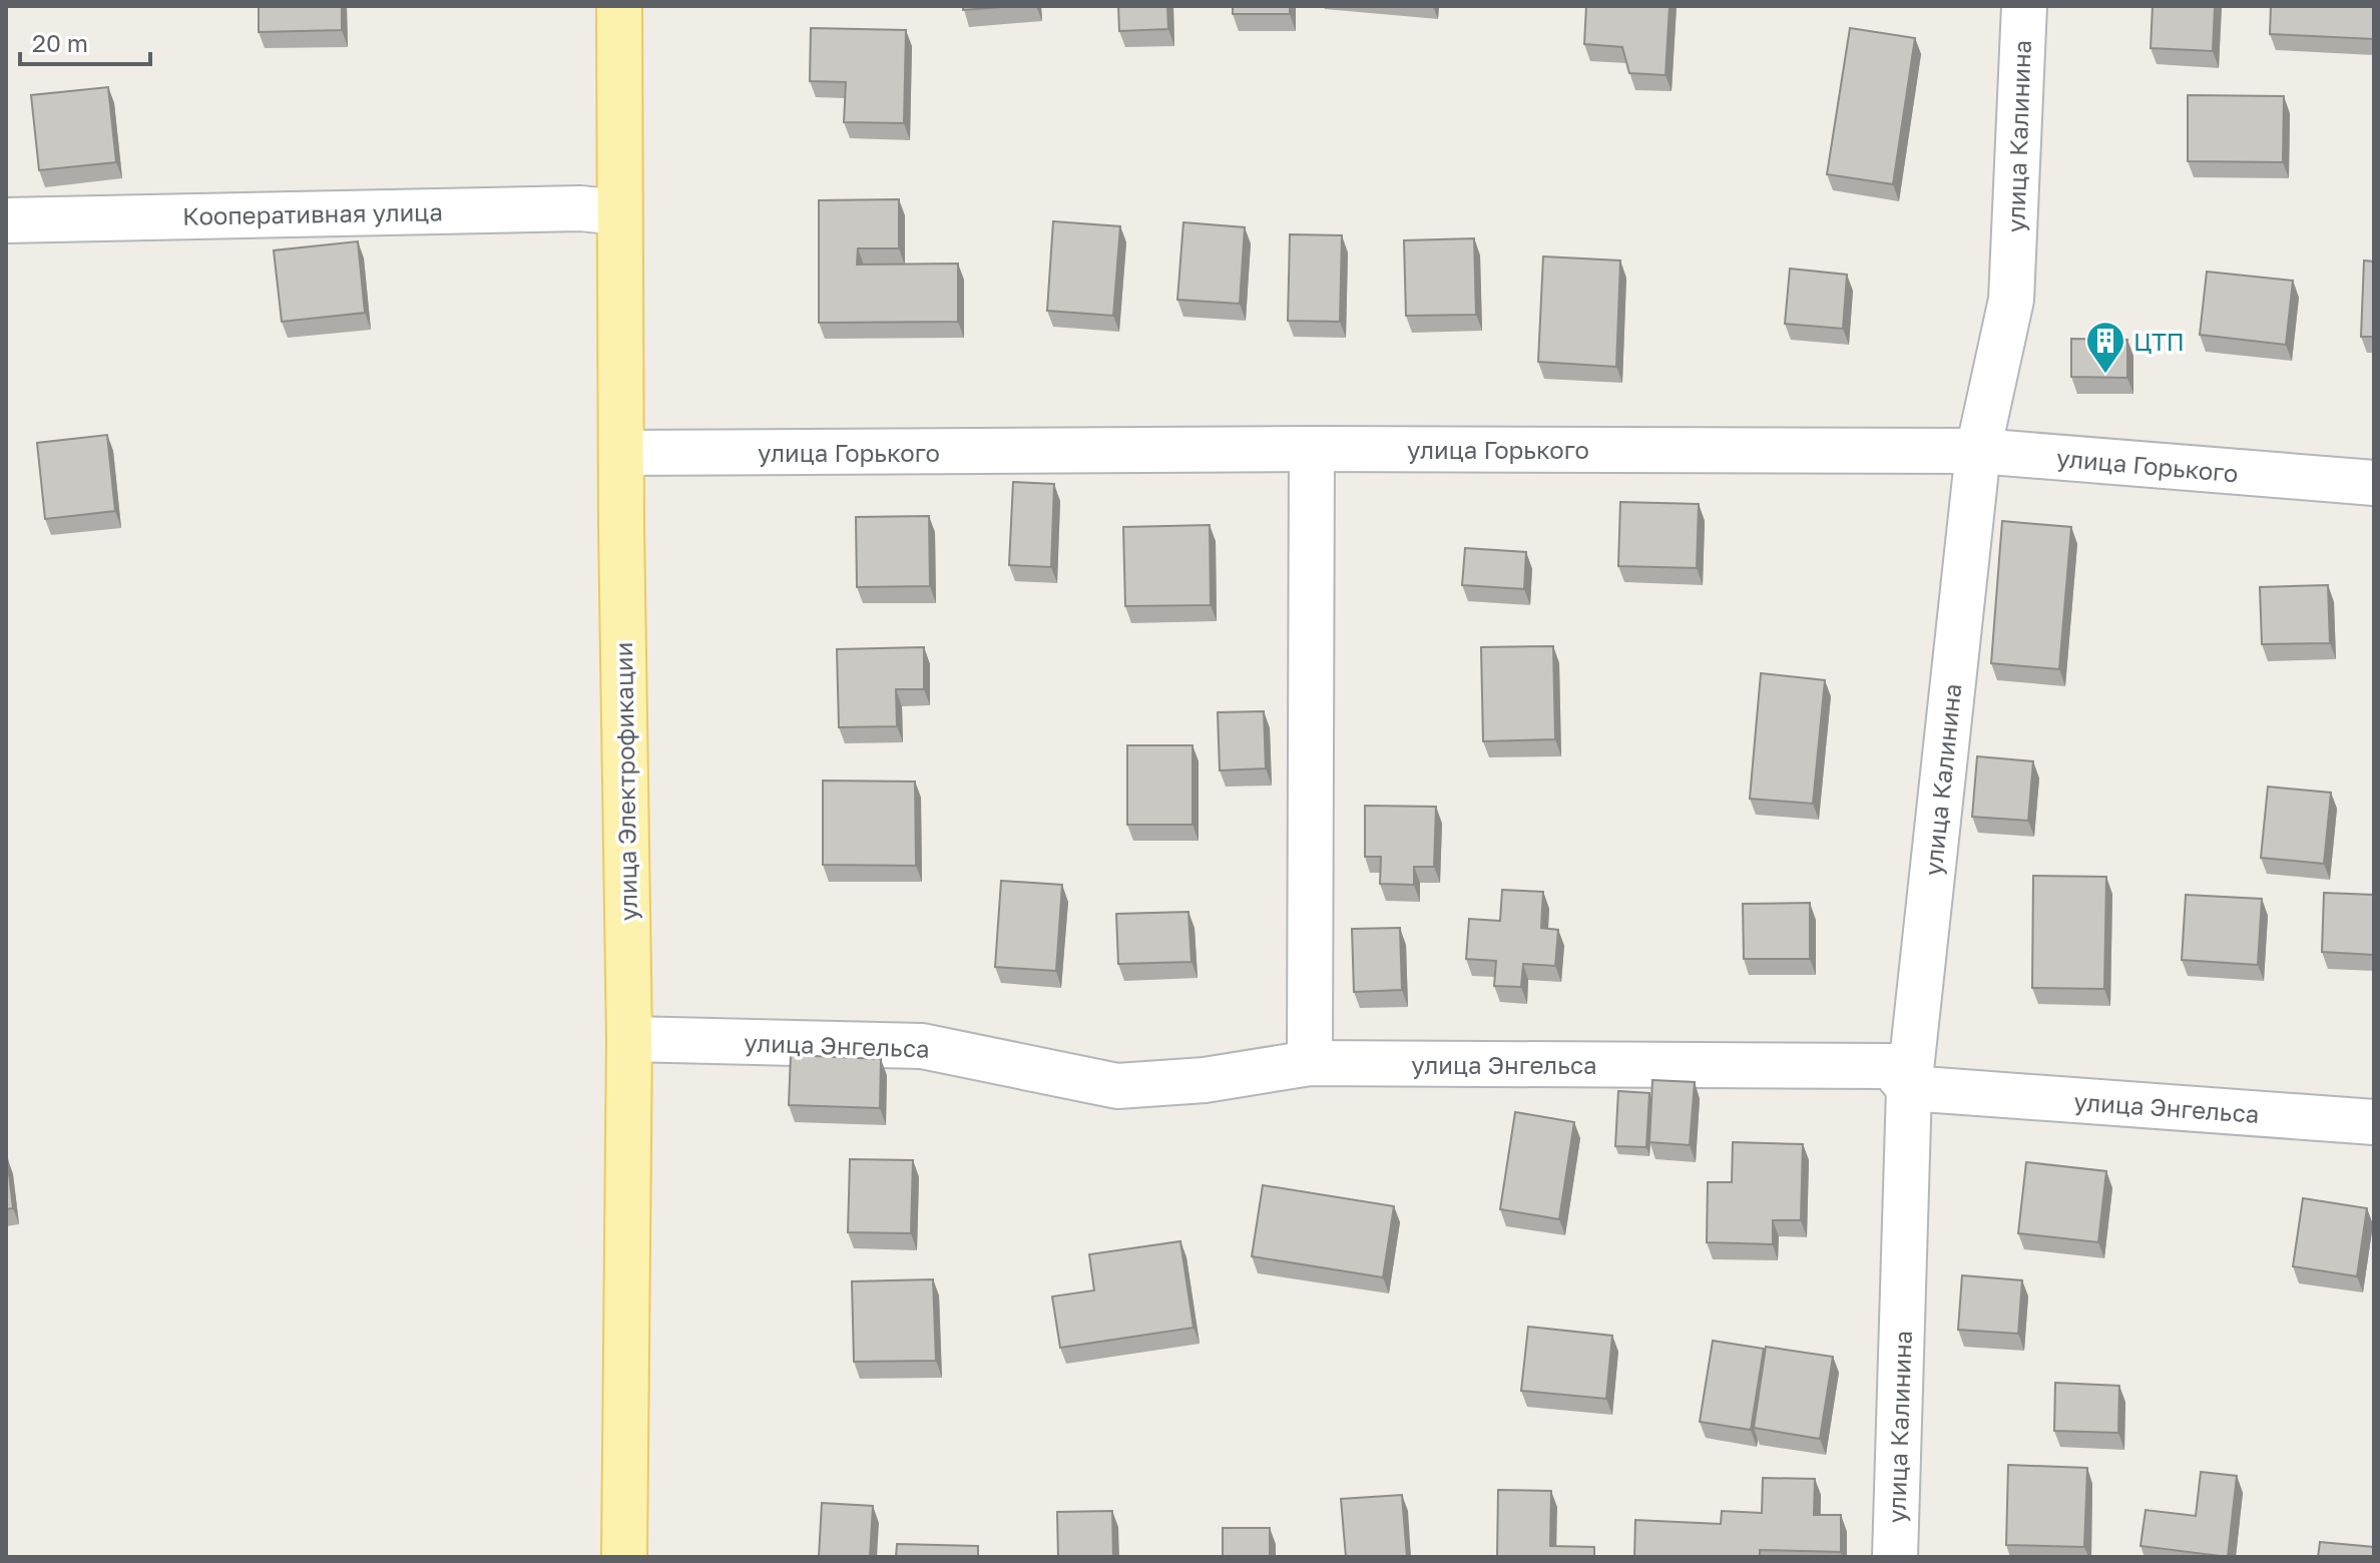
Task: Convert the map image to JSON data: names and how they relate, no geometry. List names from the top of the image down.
{
  "streets": {
    "main road": ["улица Электрофикации"],
    "street": [
      "улица Калинина",
      "Кооперативная улица",
      "улица Горького",
      "улица Энгельса"
    ]
  },
  "crossings": [
    ["улица Калинина", "улица Горького"],
    ["улица Калинина", "улица Энгельса"],
    ["Кооперативная улица", "улица Электрофикации"],
    ["улица Горького", "улица Электрофикации"],
    ["улица Электрофикации", "улица Энгельса"]
  ],
  "places": {
    "building": ["ЦТП"]
  },
  "scale_bar": "20 m"
}
